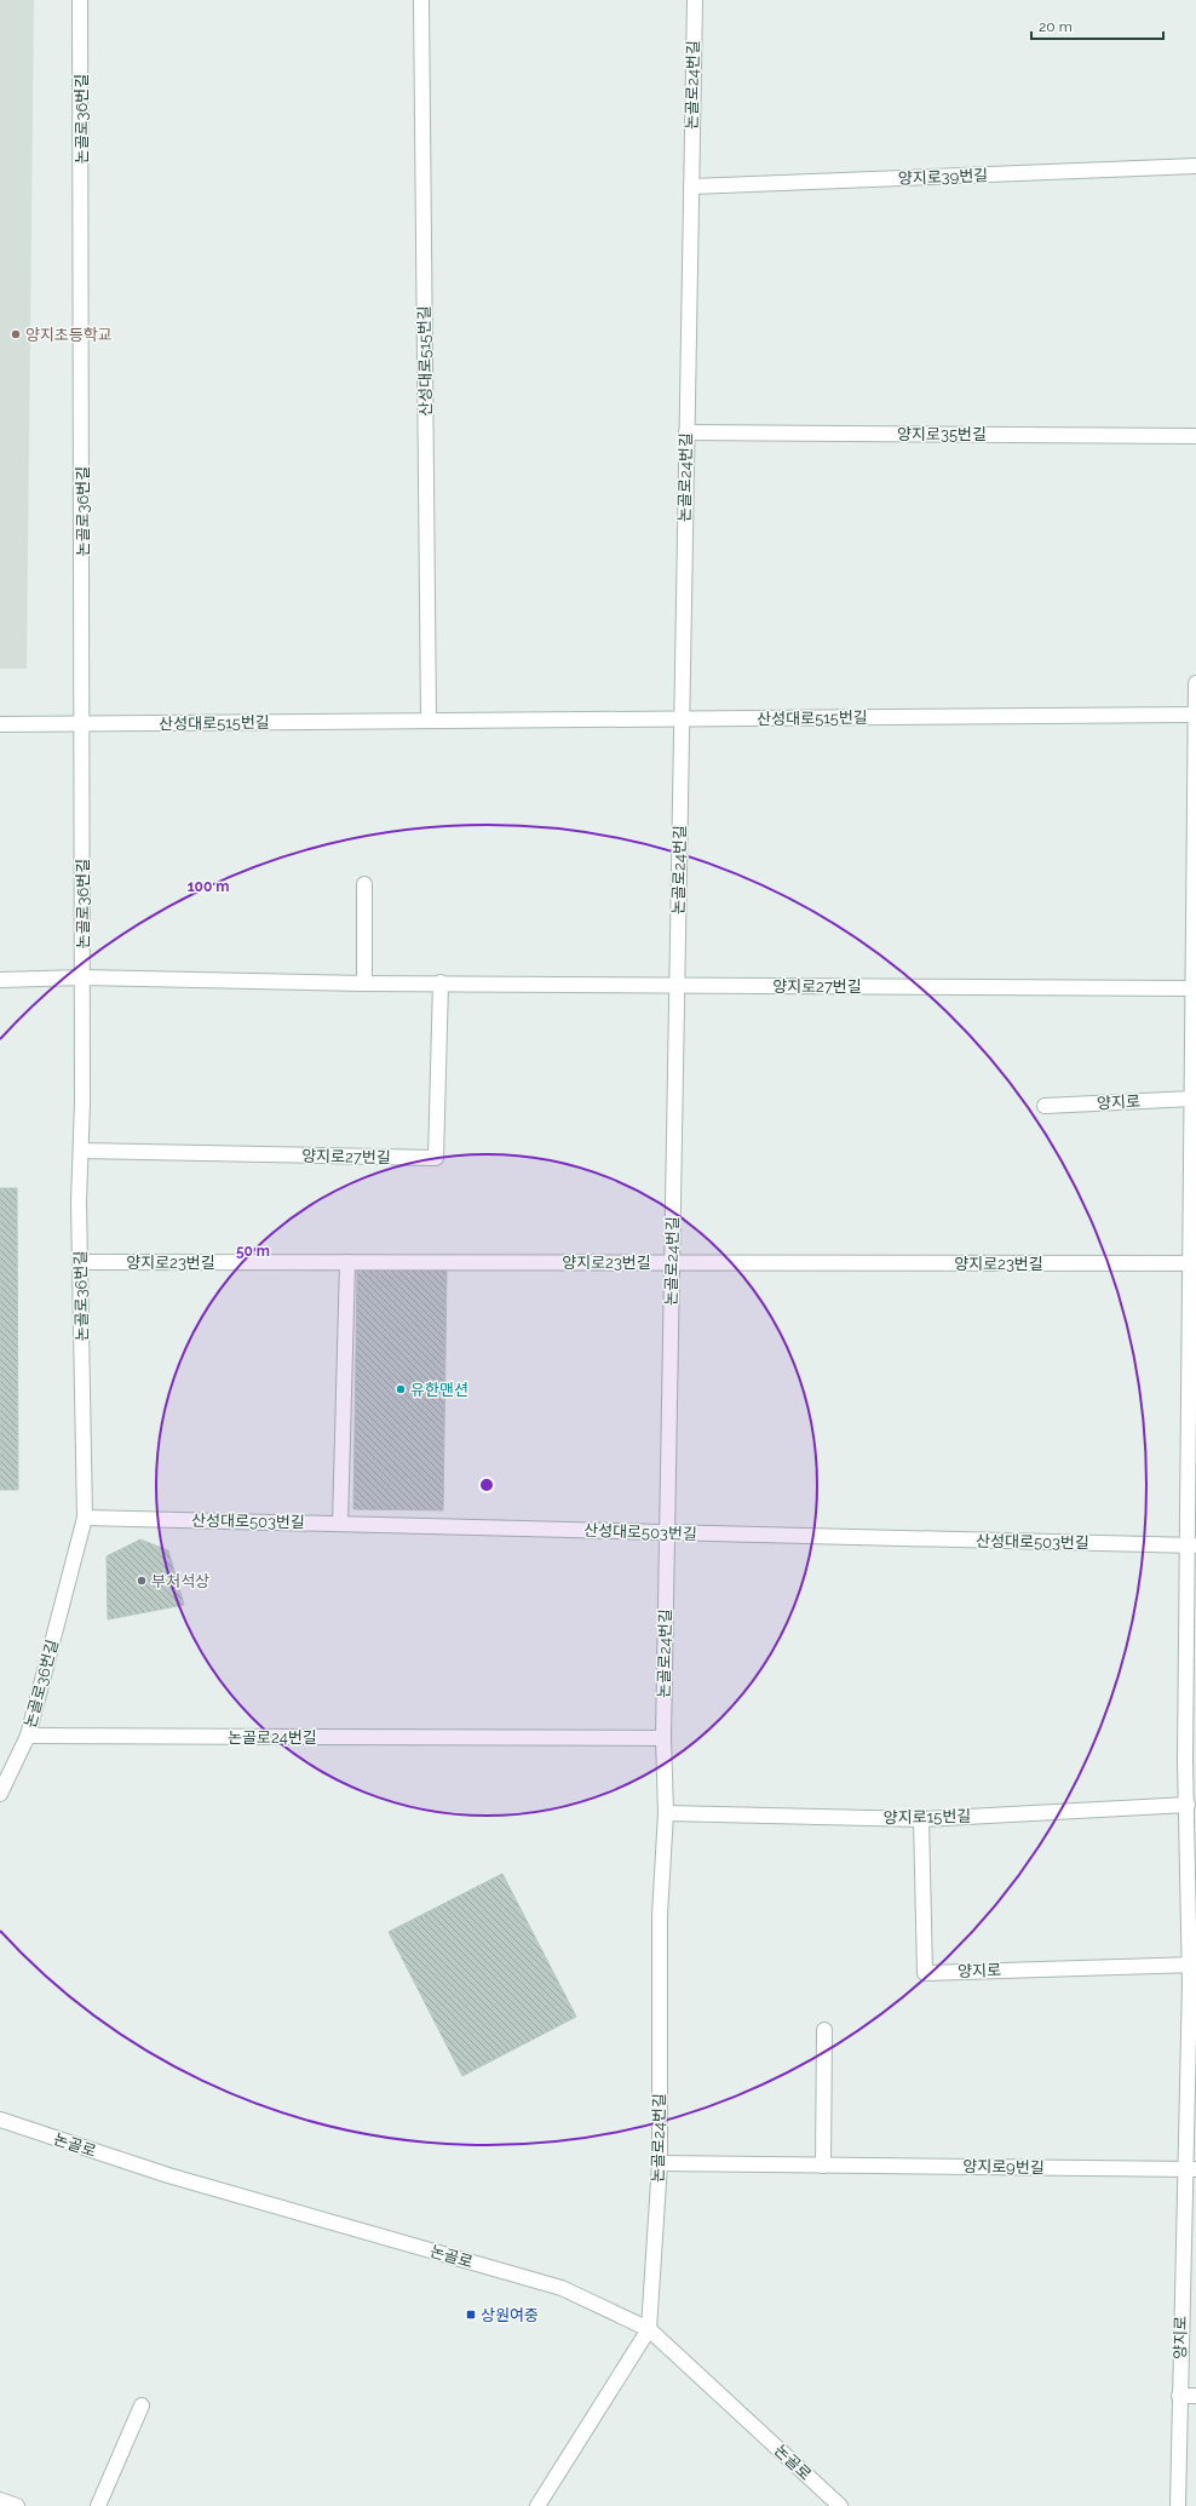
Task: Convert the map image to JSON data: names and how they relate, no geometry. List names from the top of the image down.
{
  "streets": {
    "street": [
      "논골로24번길",
      "논골로36번길",
      "양지로39번길",
      "산성대로515번길",
      "양지로35번길",
      "양지로27번길",
      "양지로",
      "양지로23번길",
      "산성대로503번길",
      "양지로15번길",
      "논골로",
      "양지로9번길"
    ]
  },
  "crossings": [
    ["논골로24번길", "논골로36번길"],
    ["논골로24번길", "양지로39번길"],
    ["논골로24번길", "산성대로515번길"],
    ["논골로24번길", "양지로35번길"],
    ["논골로24번길", "양지로27번길"],
    ["논골로24번길", "양지로23번길"],
    ["논골로24번길", "산성대로503번길"],
    ["논골로24번길", "양지로15번길"],
    ["논골로24번길", "논골로"],
    ["논골로24번길", "양지로9번길"],
    ["논골로36번길", "산성대로515번길"],
    ["논골로36번길", "양지로27번길"],
    ["논골로36번길", "양지로23번길"],
    ["논골로36번길", "산성대로503번길"],
    ["산성대로515번길", "양지로"],
    ["양지로27번길", "양지로"],
    ["양지로", "양지로23번길"],
    ["양지로", "산성대로503번길"],
    ["양지로", "양지로15번길"],
    ["양지로", "양지로9번길"]
  ],
  "places": {
    "other": ["양지초등학교", "유한맨션", "부처석상"],
    "transit": ["상원여중"]
  },
  "scale_bar": "20 m",
  "rings": ["100 m", "50 m"]
}
